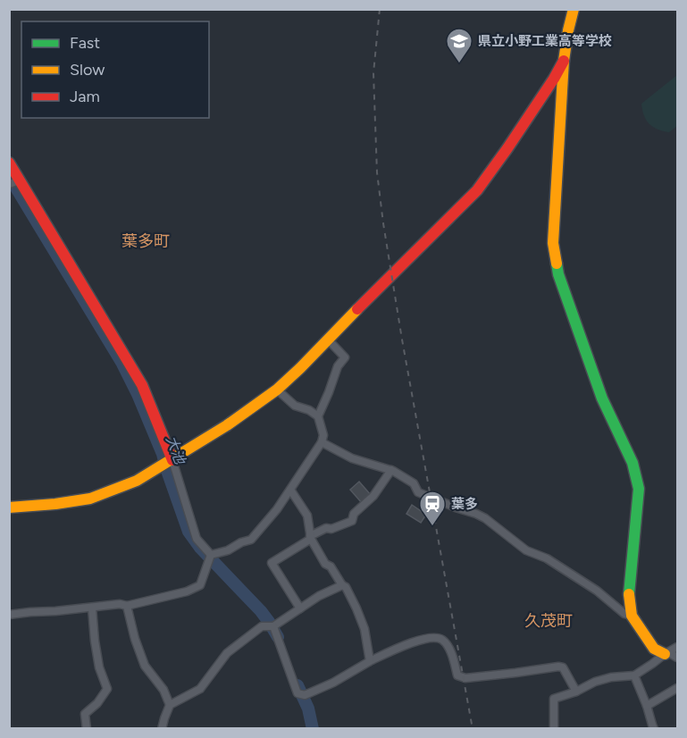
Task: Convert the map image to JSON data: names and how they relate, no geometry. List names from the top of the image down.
{
  "districts": ["葉多町", "久茂町"],
  "water": ["大池"],
  "places": {
    "school or university": ["県立小野工業高等学校"],
    "station": ["葉多"]
  },
  "legend": ["Fast", "Slow", "Jam"]
}
